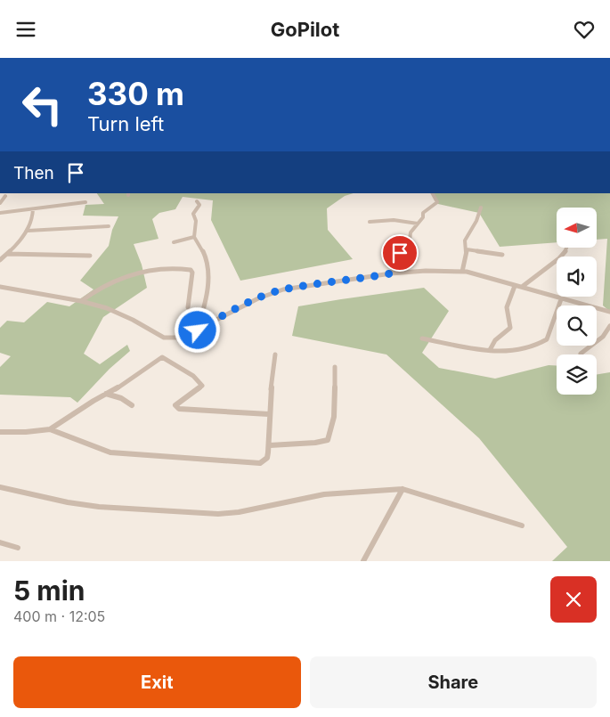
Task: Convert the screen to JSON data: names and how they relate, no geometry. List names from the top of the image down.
{
  "north": "left",
  "page": {
    "header": "GoPilot",
    "turn": ["330 m", "Turn left"],
    "then": "Then",
    "heading": ["5 min", "400 m · 12:05"],
    "buttons": ["Exit", "Share"]
  }
}
